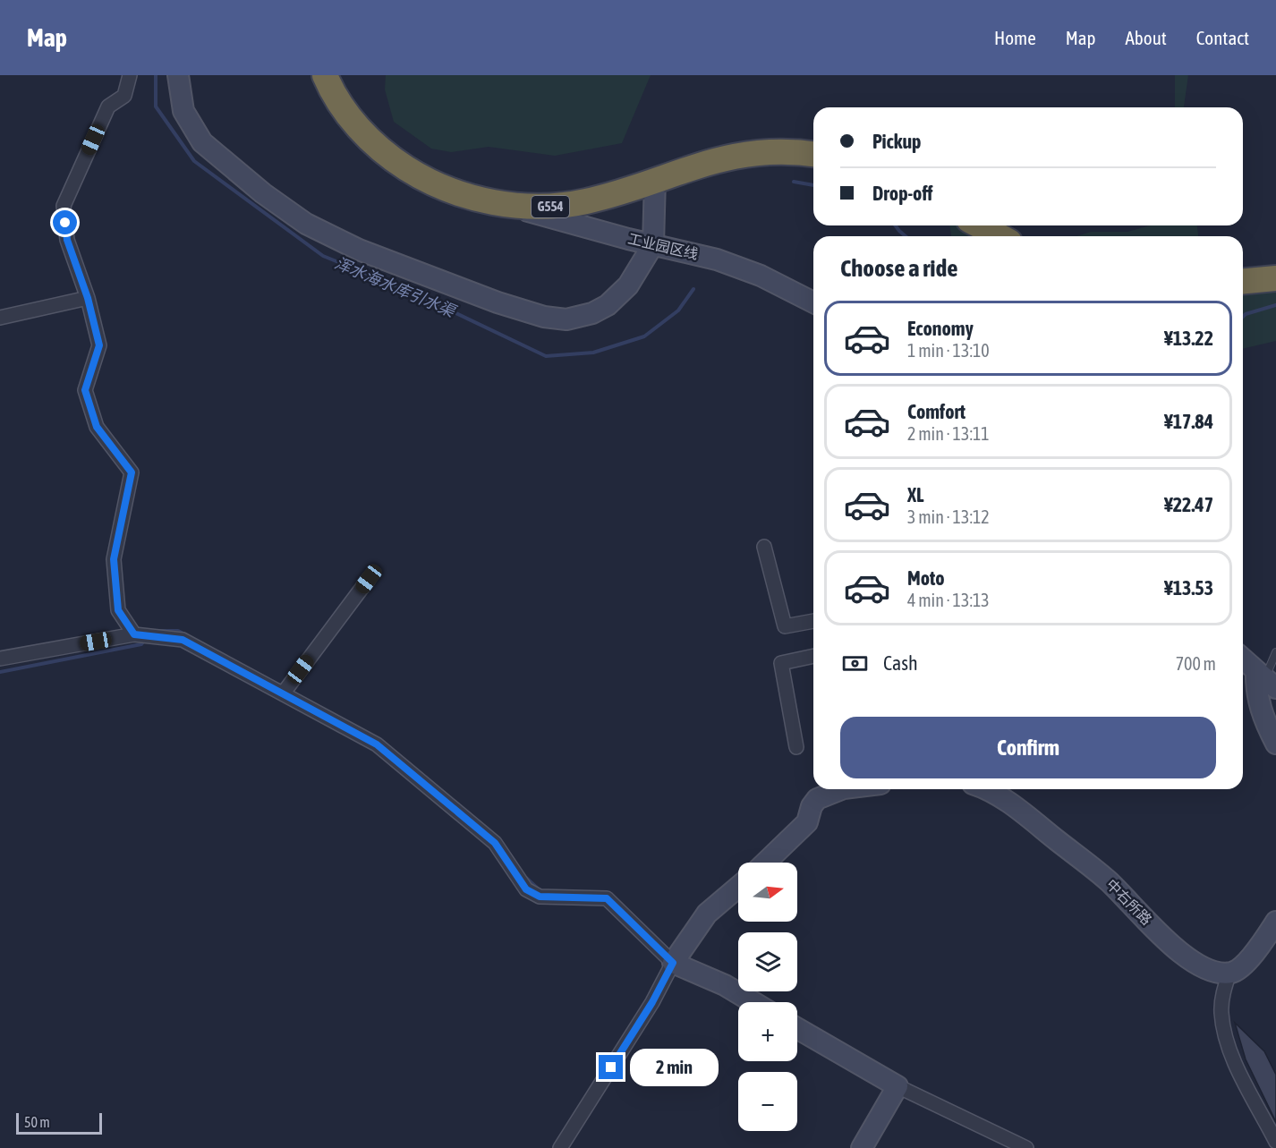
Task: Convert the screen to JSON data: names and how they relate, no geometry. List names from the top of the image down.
{
  "streets": {
    "highway": ["G554"],
    "street": ["工业园区线", "中右所路"]
  },
  "crossings": [
    ["G554", "工业园区线"]
  ],
  "water": ["浑水海水库引水渠"],
  "scale_bar": "50 m",
  "north": "right",
  "page": {
    "header": "Map",
    "nav": [
      "Home",
      "Map",
      "About",
      "Contact"
    ],
    "banner": ["Pickup", "Drop-off"],
    "heading": "Choose a ride",
    "list": [
      {
        "name": "Economy",
        "note": "1 min · 13:10",
        "value": "¥13.22"
      },
      {
        "name": "Comfort",
        "note": "2 min · 13:11",
        "value": "¥17.84"
      },
      {
        "name": "XL",
        "note": "3 min · 13:12",
        "value": "¥22.47"
      },
      {
        "name": "Moto",
        "note": "4 min · 13:13",
        "value": "¥13.53"
      }
    ],
    "pay": ["Cash", "700 m"],
    "buttons": "Confirm",
    "map_buttons": ["+", "−"],
    "bubble": "2 min",
    "scale": "50 m"
  }
}
